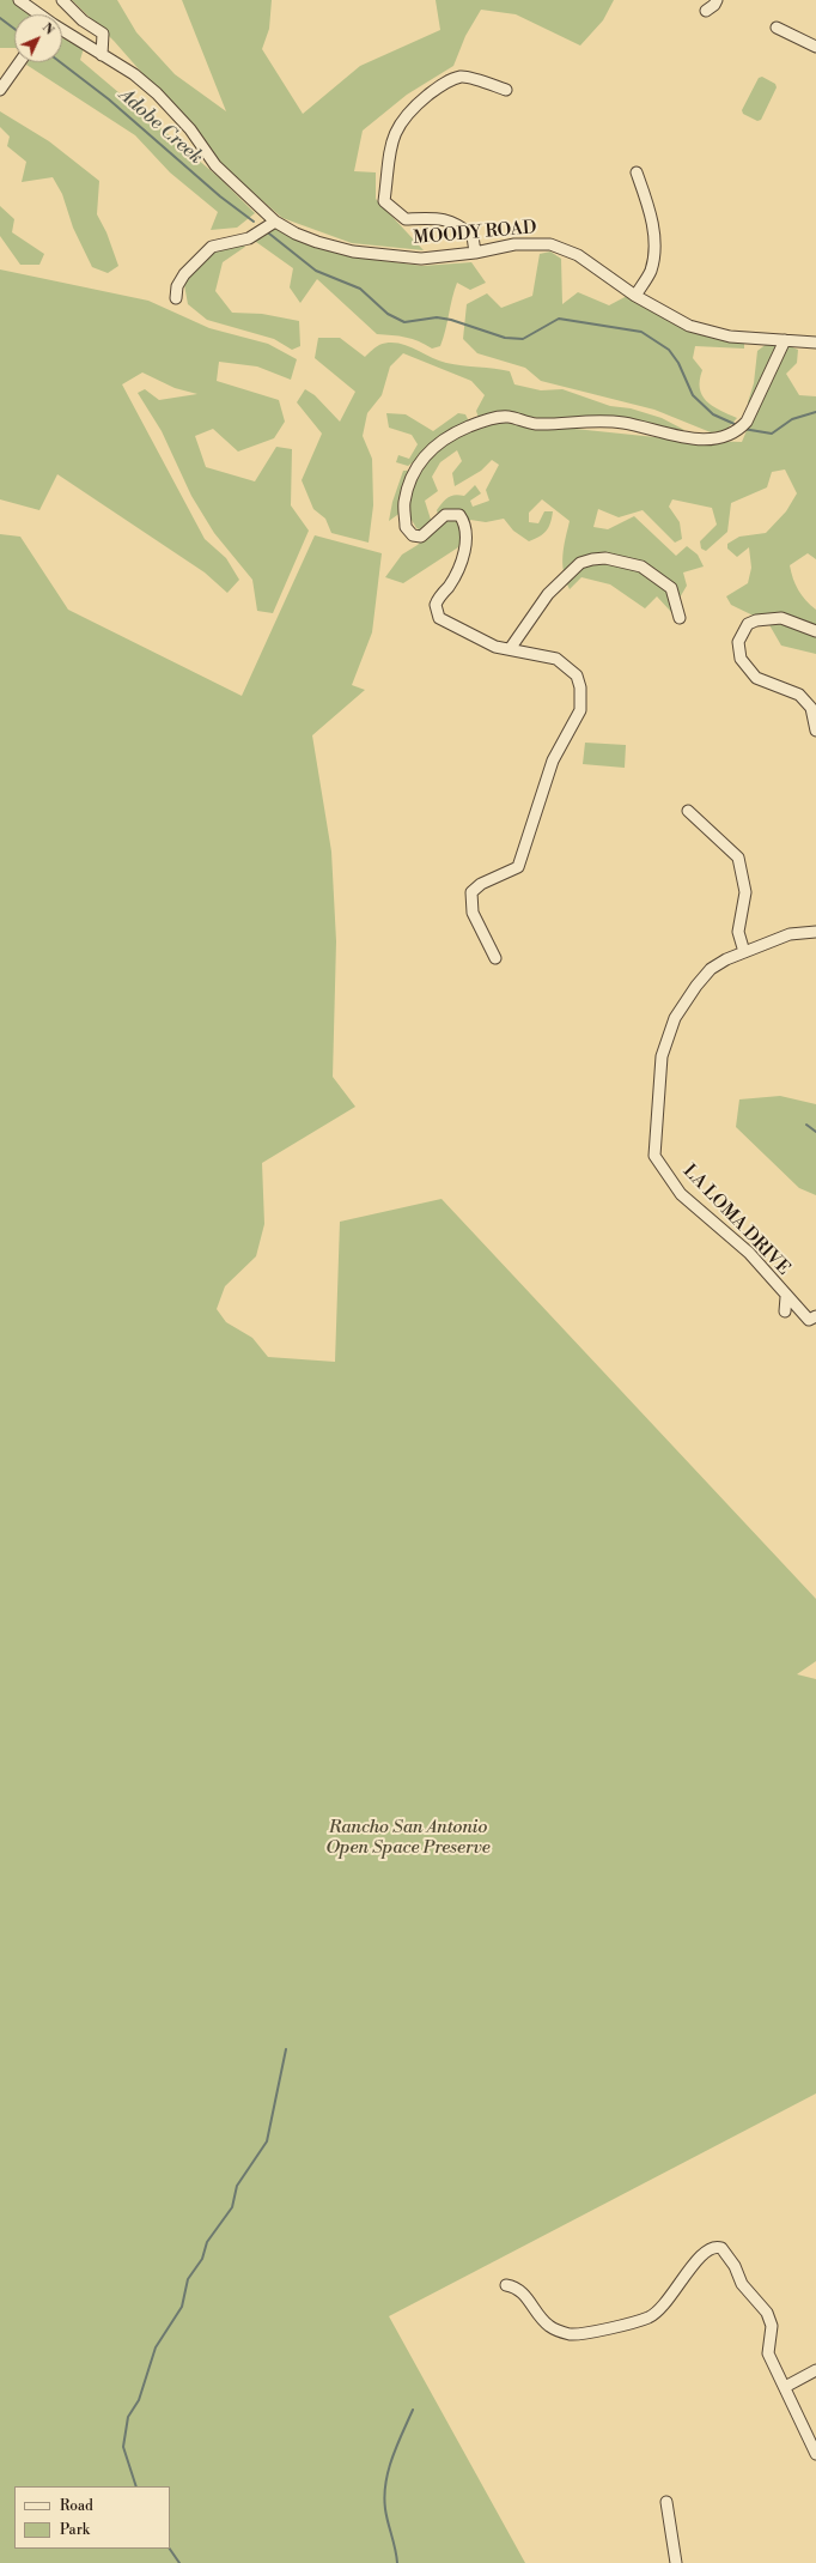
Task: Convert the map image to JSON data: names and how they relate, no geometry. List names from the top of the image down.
{
  "streets": {
    "street": ["MOODY ROAD", "LA LOMA DRIVE"]
  },
  "water": ["Adobe Creek"],
  "parks": ["Rancho San Antonio Open Space Preserve"],
  "legend": ["Road", "Park"],
  "north": "top right"
}
